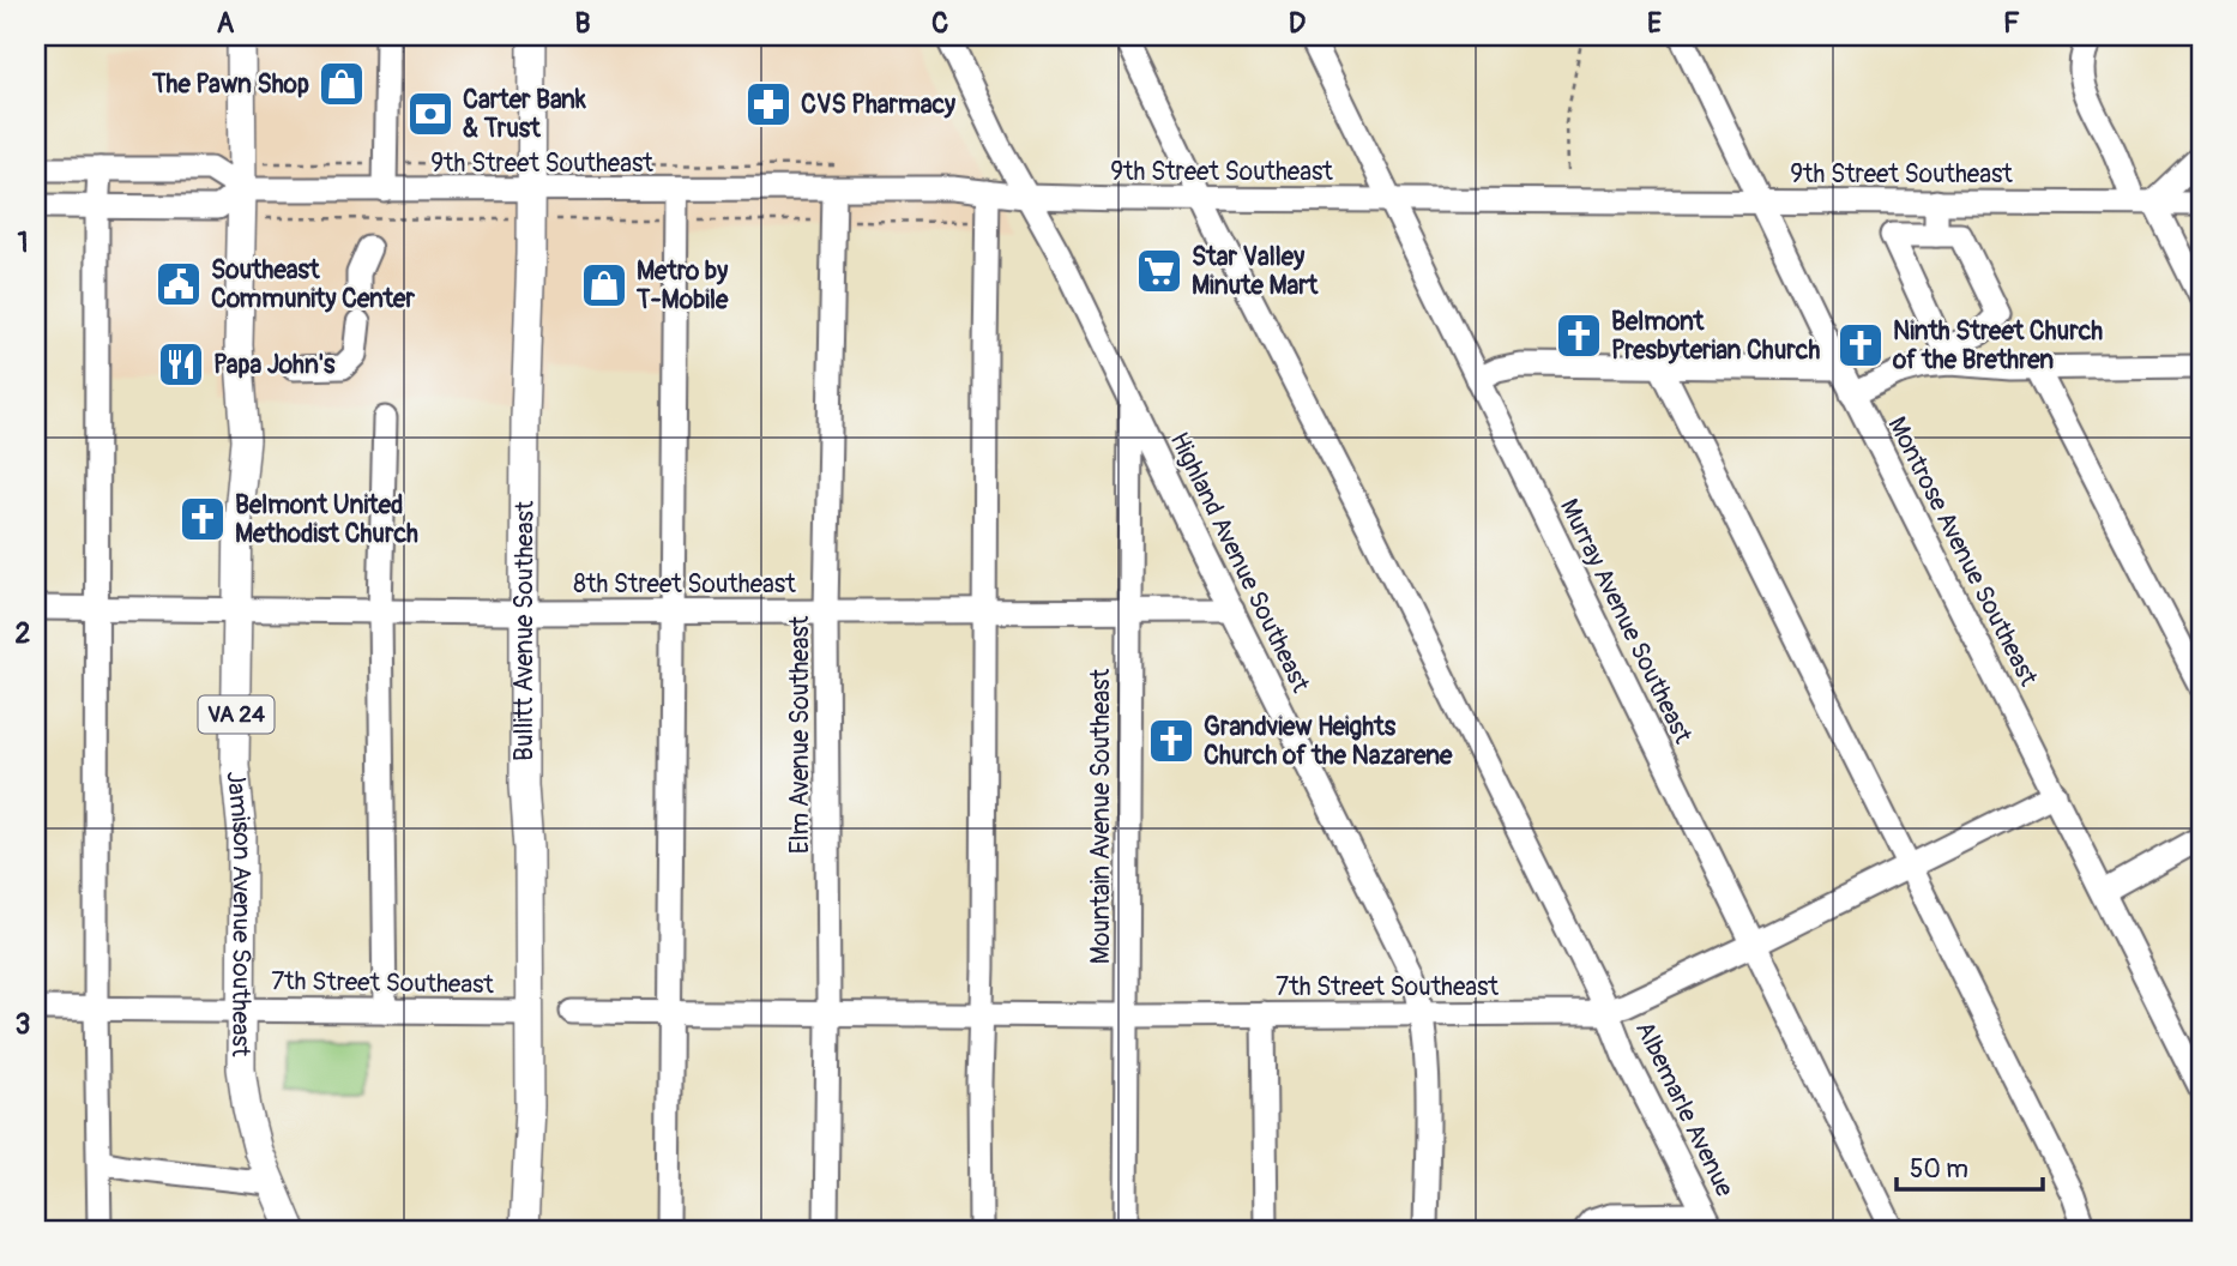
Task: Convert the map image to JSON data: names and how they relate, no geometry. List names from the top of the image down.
{
  "streets": {
    "main road": ["Bullitt Avenue Southeast", "VA 24", "Jamison Avenue Southeast"],
    "street": [
      "9th Street Southeast",
      "Montrose Avenue Southeast",
      "Highland Avenue Southeast",
      "8th Street Southeast",
      "Murray Avenue Southeast",
      "Elm Avenue Southeast",
      "Mountain Avenue Southeast",
      "7th Street Southeast",
      "Albemarle Avenue"
    ]
  },
  "crossings": [
    ["9th Street Southeast", "Montrose Avenue Southeast"],
    ["9th Street Southeast", "Highland Avenue Southeast"],
    ["9th Street Southeast", "Murray Avenue Southeast"],
    ["9th Street Southeast", "Bullitt Avenue Southeast"],
    ["9th Street Southeast", "Elm Avenue Southeast"],
    ["9th Street Southeast", "Jamison Avenue Southeast"],
    ["9th Street Southeast", "Albemarle Avenue"],
    ["Montrose Avenue Southeast", "7th Street Southeast"],
    ["Highland Avenue Southeast", "8th Street Southeast"],
    ["Highland Avenue Southeast", "Mountain Avenue Southeast"],
    ["Highland Avenue Southeast", "7th Street Southeast"],
    ["8th Street Southeast", "Bullitt Avenue Southeast"],
    ["8th Street Southeast", "Elm Avenue Southeast"],
    ["8th Street Southeast", "Mountain Avenue Southeast"],
    ["8th Street Southeast", "Jamison Avenue Southeast"],
    ["Murray Avenue Southeast", "7th Street Southeast"],
    ["Bullitt Avenue Southeast", "7th Street Southeast"],
    ["Elm Avenue Southeast", "7th Street Southeast"],
    ["Mountain Avenue Southeast", "7th Street Southeast"],
    ["Jamison Avenue Southeast", "7th Street Southeast"],
    ["7th Street Southeast", "Albemarle Avenue"]
  ],
  "places": {
    "shop": ["The Pawn Shop", "Metro by T-Mobile"],
    "pharmacy": ["CVS Pharmacy"],
    "bank": ["Carter Bank & Trust"],
    "supermarket": ["Star Valley Minute Mart"],
    "public building": ["Southeast Community Center"],
    "church": [
      "Belmont Presbyterian Church",
      "Ninth Street Church of the Brethren",
      "Belmont United Methodist Church",
      "Grandview Heights Church of the Nazarene"
    ],
    "restaurant": ["Papa John's"]
  },
  "scale_bar": "50 m",
  "grid": {
    "columns": [
      "A",
      "B",
      "C",
      "D",
      "E",
      "F"
    ],
    "rows": ["1", "2", "3"]
  }
}
